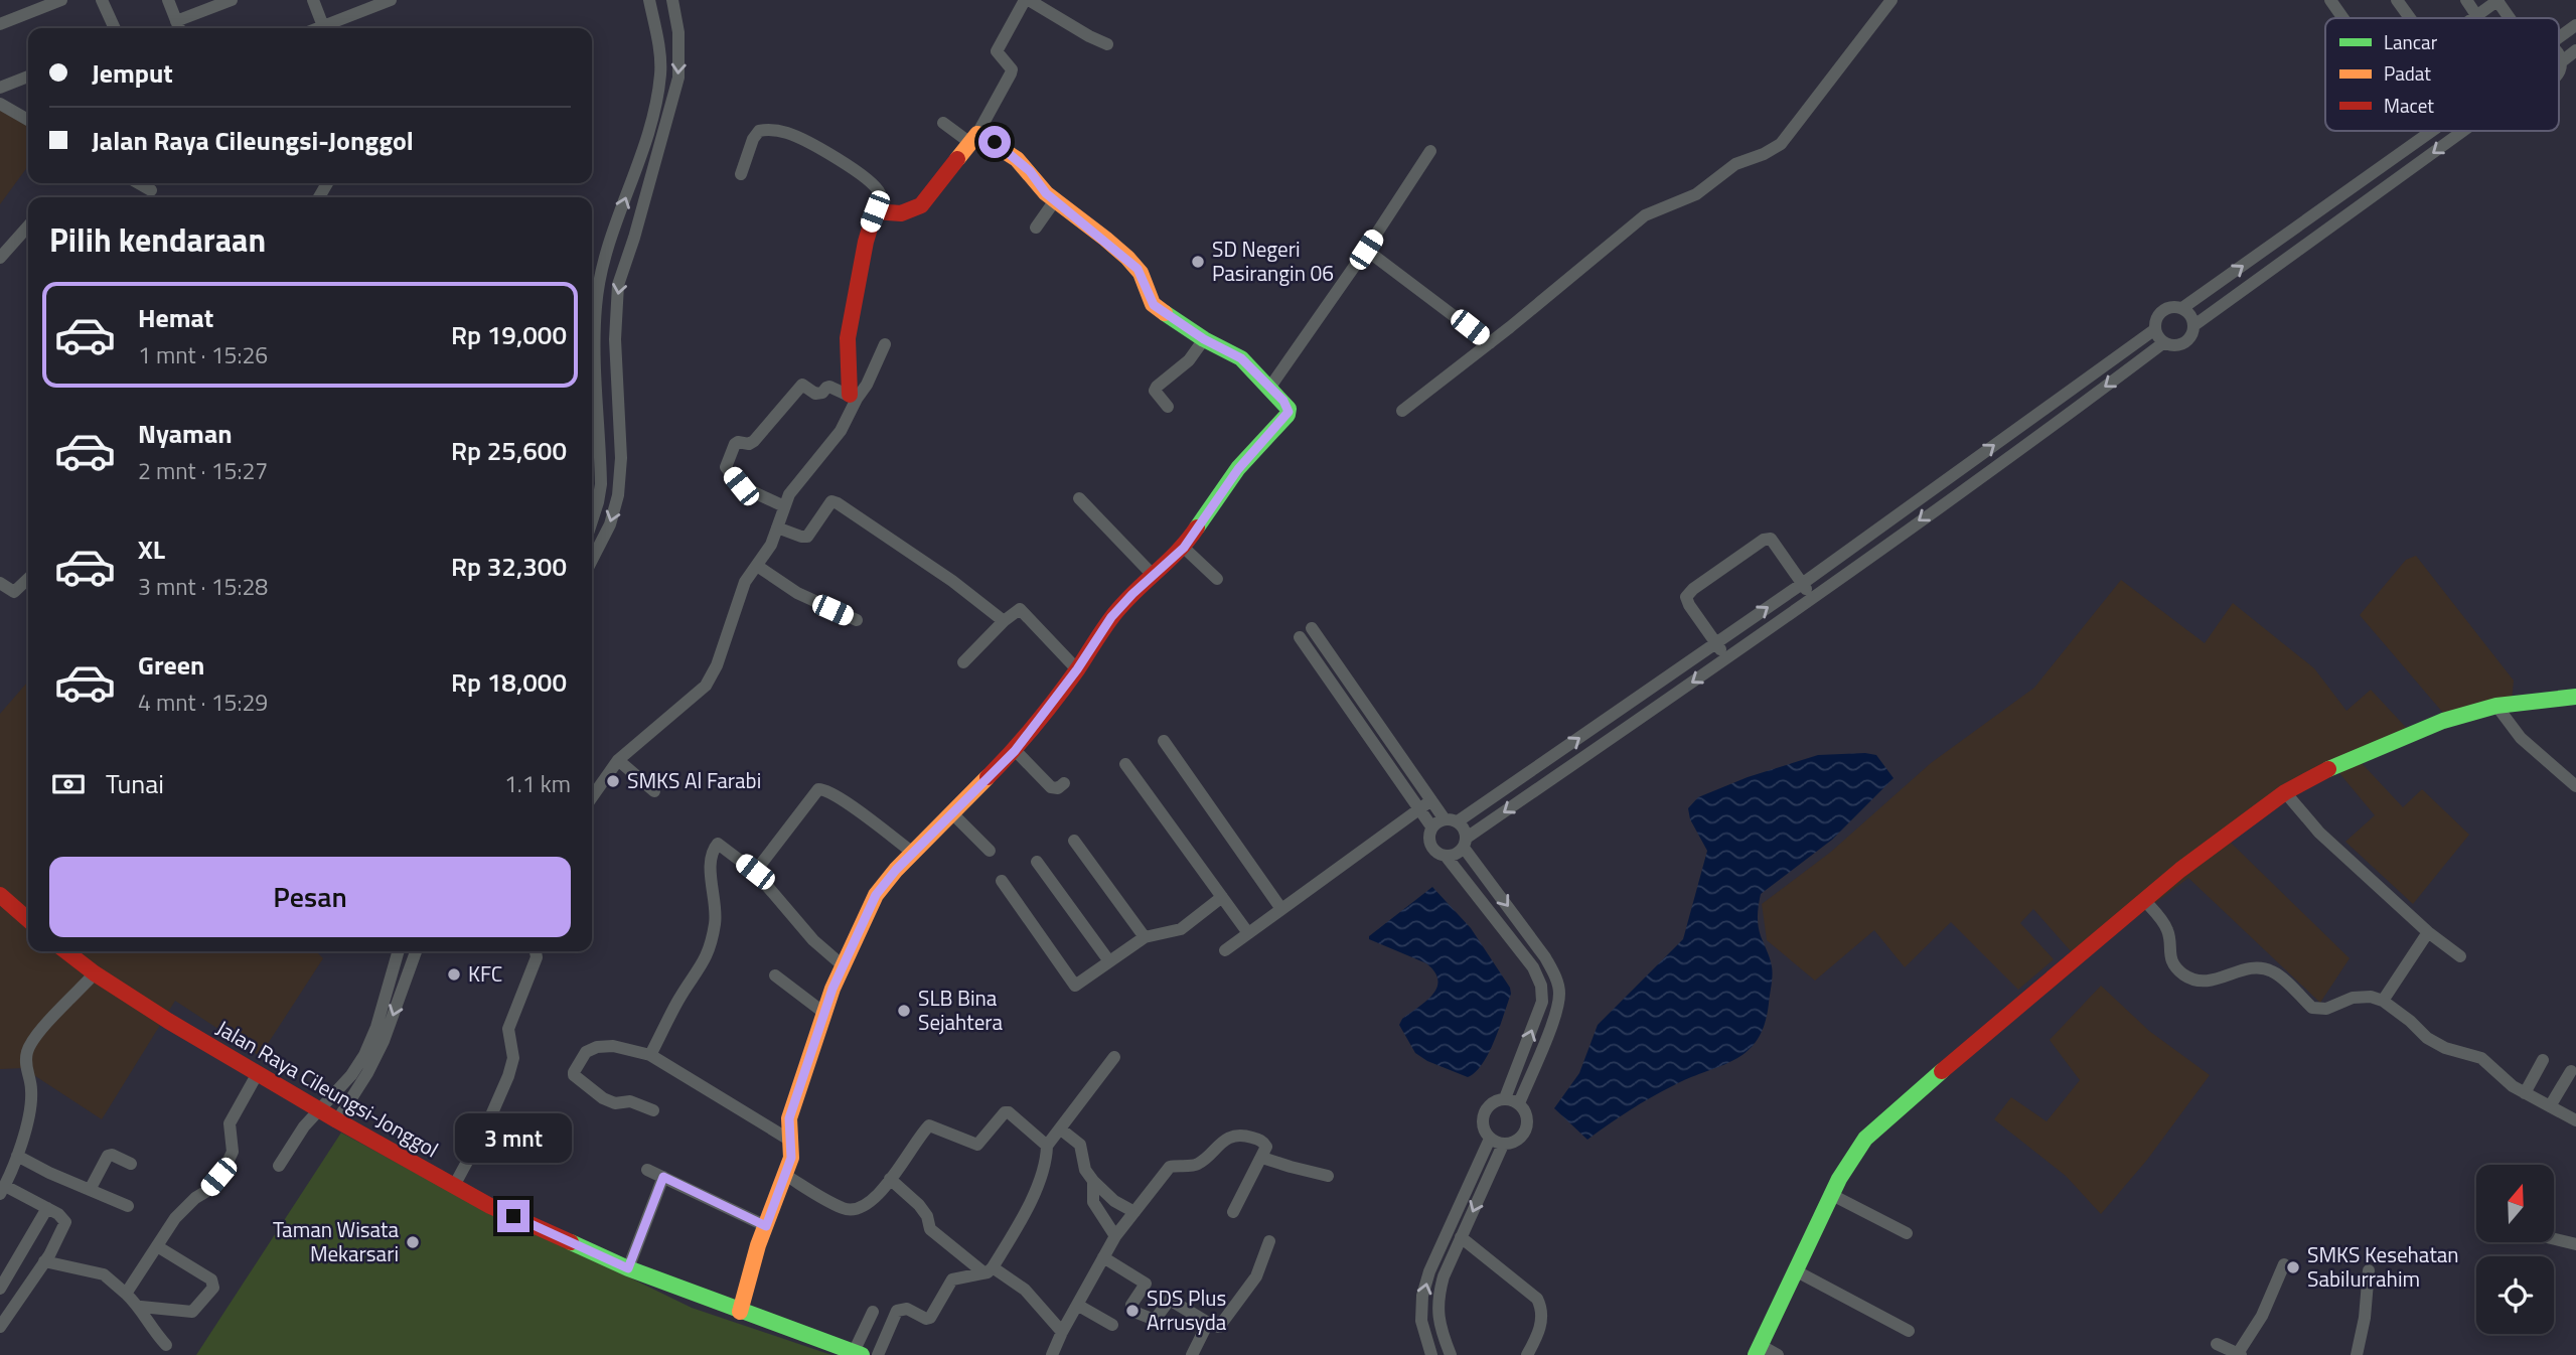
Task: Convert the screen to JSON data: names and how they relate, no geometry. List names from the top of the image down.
{
  "streets": {
    "street": ["Jalan Raya Cileungsi-Jonggol"]
  },
  "places": [
    "SD Negeri Pasirangin 06",
    "SMKS Al Farabi",
    "KFC",
    "SLB Bina Sejahtera",
    "Taman Wisata Mekarsari",
    "SMKS Kesehatan Sabilurrahim",
    "SDS Plus Arrusyda"
  ],
  "legend": ["Lancar", "Padat", "Macet"],
  "north": "top",
  "page": {
    "banner": ["Jemput", "Jalan Raya Cileungsi-Jonggol"],
    "heading": "Pilih kendaraan",
    "list": [
      {
        "name": "Hemat",
        "note": "1 mnt · 15:26",
        "value": "Rp 19,000"
      },
      {
        "name": "Nyaman",
        "note": "2 mnt · 15:27",
        "value": "Rp 25,600"
      },
      {
        "name": "XL",
        "note": "3 mnt · 15:28",
        "value": "Rp 32,300"
      },
      {
        "name": "Green",
        "note": "4 mnt · 15:29",
        "value": "Rp 18,000"
      }
    ],
    "pay": ["Tunai", "1.1 km"],
    "buttons": "Pesan",
    "bubble": "3 mnt"
  }
}
